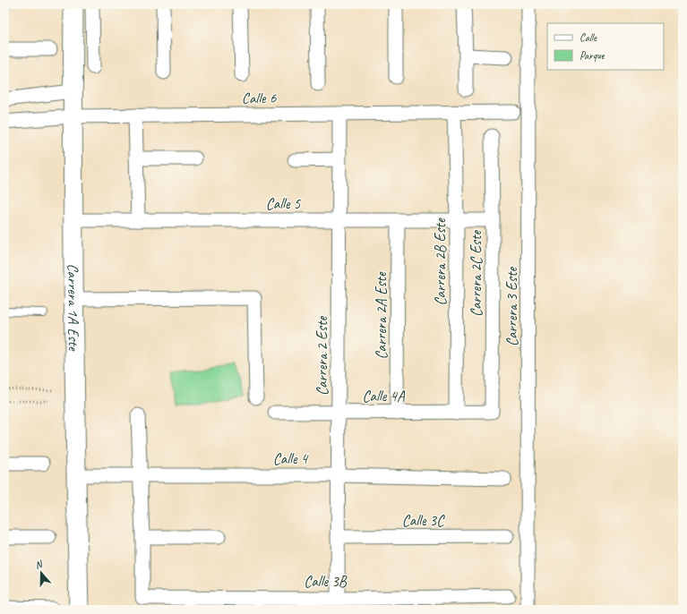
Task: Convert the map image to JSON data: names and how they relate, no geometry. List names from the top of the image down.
{
  "streets": {
    "street": [
      "Calle 6",
      "Calle 5",
      "Carrera 2B Este",
      "Carrera 2C Este",
      "Carrera 1A Este",
      "Carrera 3 Este",
      "Carrera 2A Este",
      "Carrera 2 Este",
      "Calle 4A",
      "Calle 4",
      "Calle 3C",
      "Calle 3B"
    ]
  },
  "crossings": [
    ["Calle 6", "Carrera 2B Este"],
    ["Calle 6", "Carrera 1A Este"],
    ["Calle 6", "Carrera 2 Este"],
    ["Calle 5", "Carrera 2B Este"],
    ["Calle 5", "Carrera 2C Este"],
    ["Calle 5", "Carrera 1A Este"],
    ["Calle 5", "Carrera 2A Este"],
    ["Calle 5", "Carrera 2 Este"],
    ["Carrera 2B Este", "Calle 4A"],
    ["Carrera 2C Este", "Calle 4A"],
    ["Carrera 1A Este", "Calle 4"],
    ["Carrera 2A Este", "Calle 4A"],
    ["Carrera 2 Este", "Calle 4A"],
    ["Carrera 2 Este", "Calle 4"],
    ["Carrera 2 Este", "Calle 3C"],
    ["Carrera 2 Este", "Calle 3B"]
  ],
  "legend": ["Calle", "Parque"],
  "north": "top"
}
